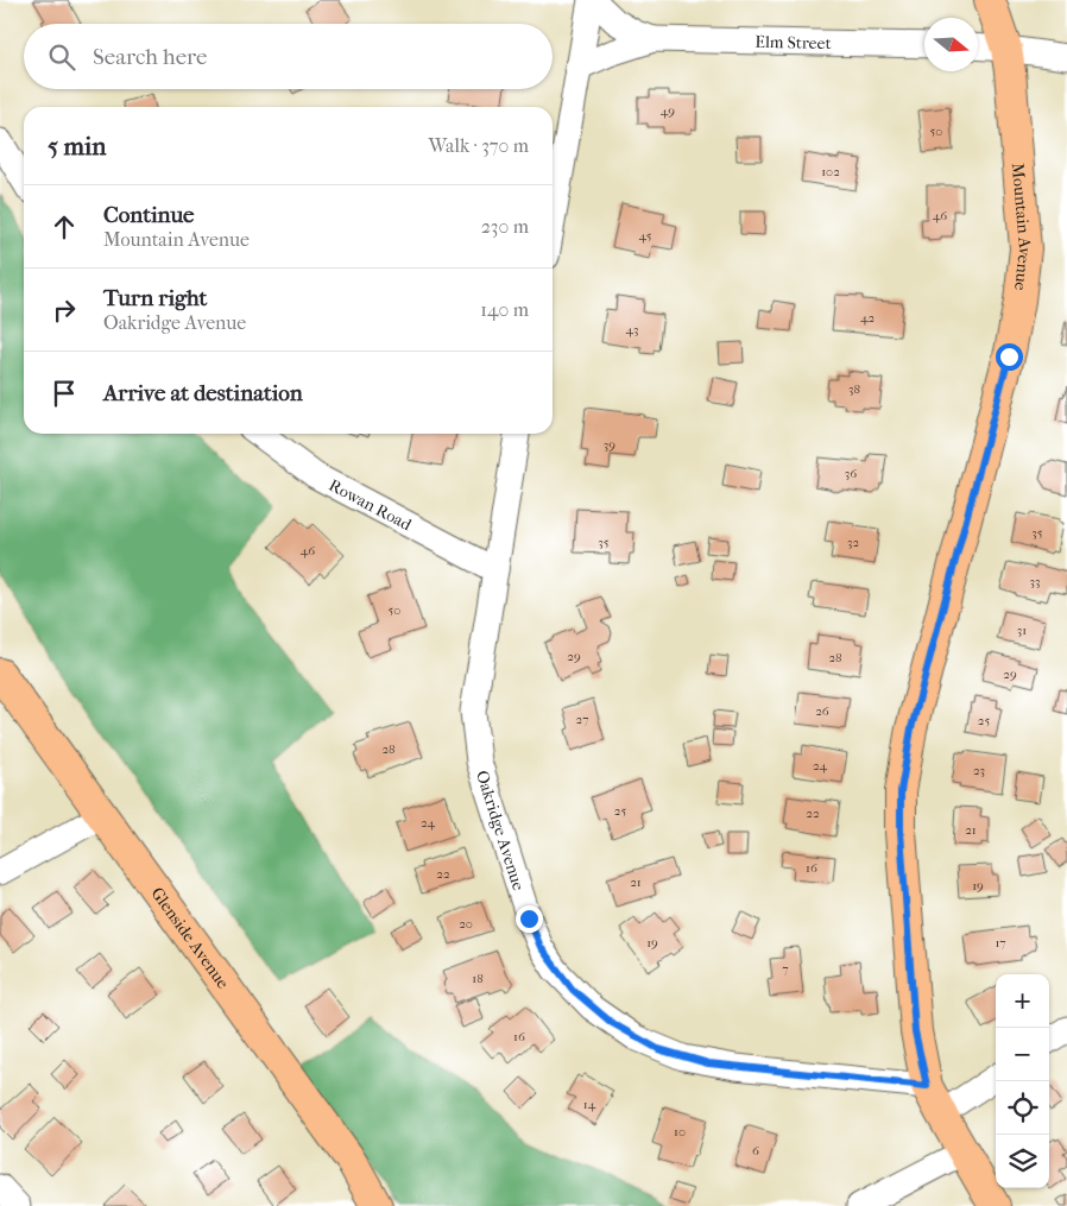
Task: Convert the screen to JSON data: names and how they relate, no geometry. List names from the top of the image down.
{
  "streets": {
    "main road": ["Mountain Avenue", "Glenside Avenue"],
    "street": ["Elm Street", "Rowan Road", "Oakridge Avenue"]
  },
  "crossings": [
    ["Mountain Avenue", "Oakridge Avenue"],
    ["Rowan Road", "Oakridge Avenue"]
  ],
  "house_numbers": [
    "49",
    "50",
    "102",
    "46",
    "45",
    "42",
    "43",
    "38",
    "39",
    "36",
    "35",
    "35",
    "32",
    "46",
    "33",
    "50",
    "31",
    "29",
    "28",
    "29",
    "26",
    "27",
    "25",
    "28",
    "24",
    "23",
    "25",
    "22",
    "24",
    "21",
    "16",
    "22",
    "21",
    "19",
    "20",
    "19",
    "17",
    "7",
    "18",
    "16",
    "14",
    "10",
    "6"
  ],
  "north": "right",
  "page": {
    "search": "Search here",
    "heading": ["5 min", "Walk · 370 m"],
    "list": [
      ["Continue", "Mountain Avenue", "230 m"],
      ["Turn right", "Oakridge Avenue", "140 m"],
      "Arrive at destination"
    ],
    "map_buttons": ["+", "−"]
  }
}
